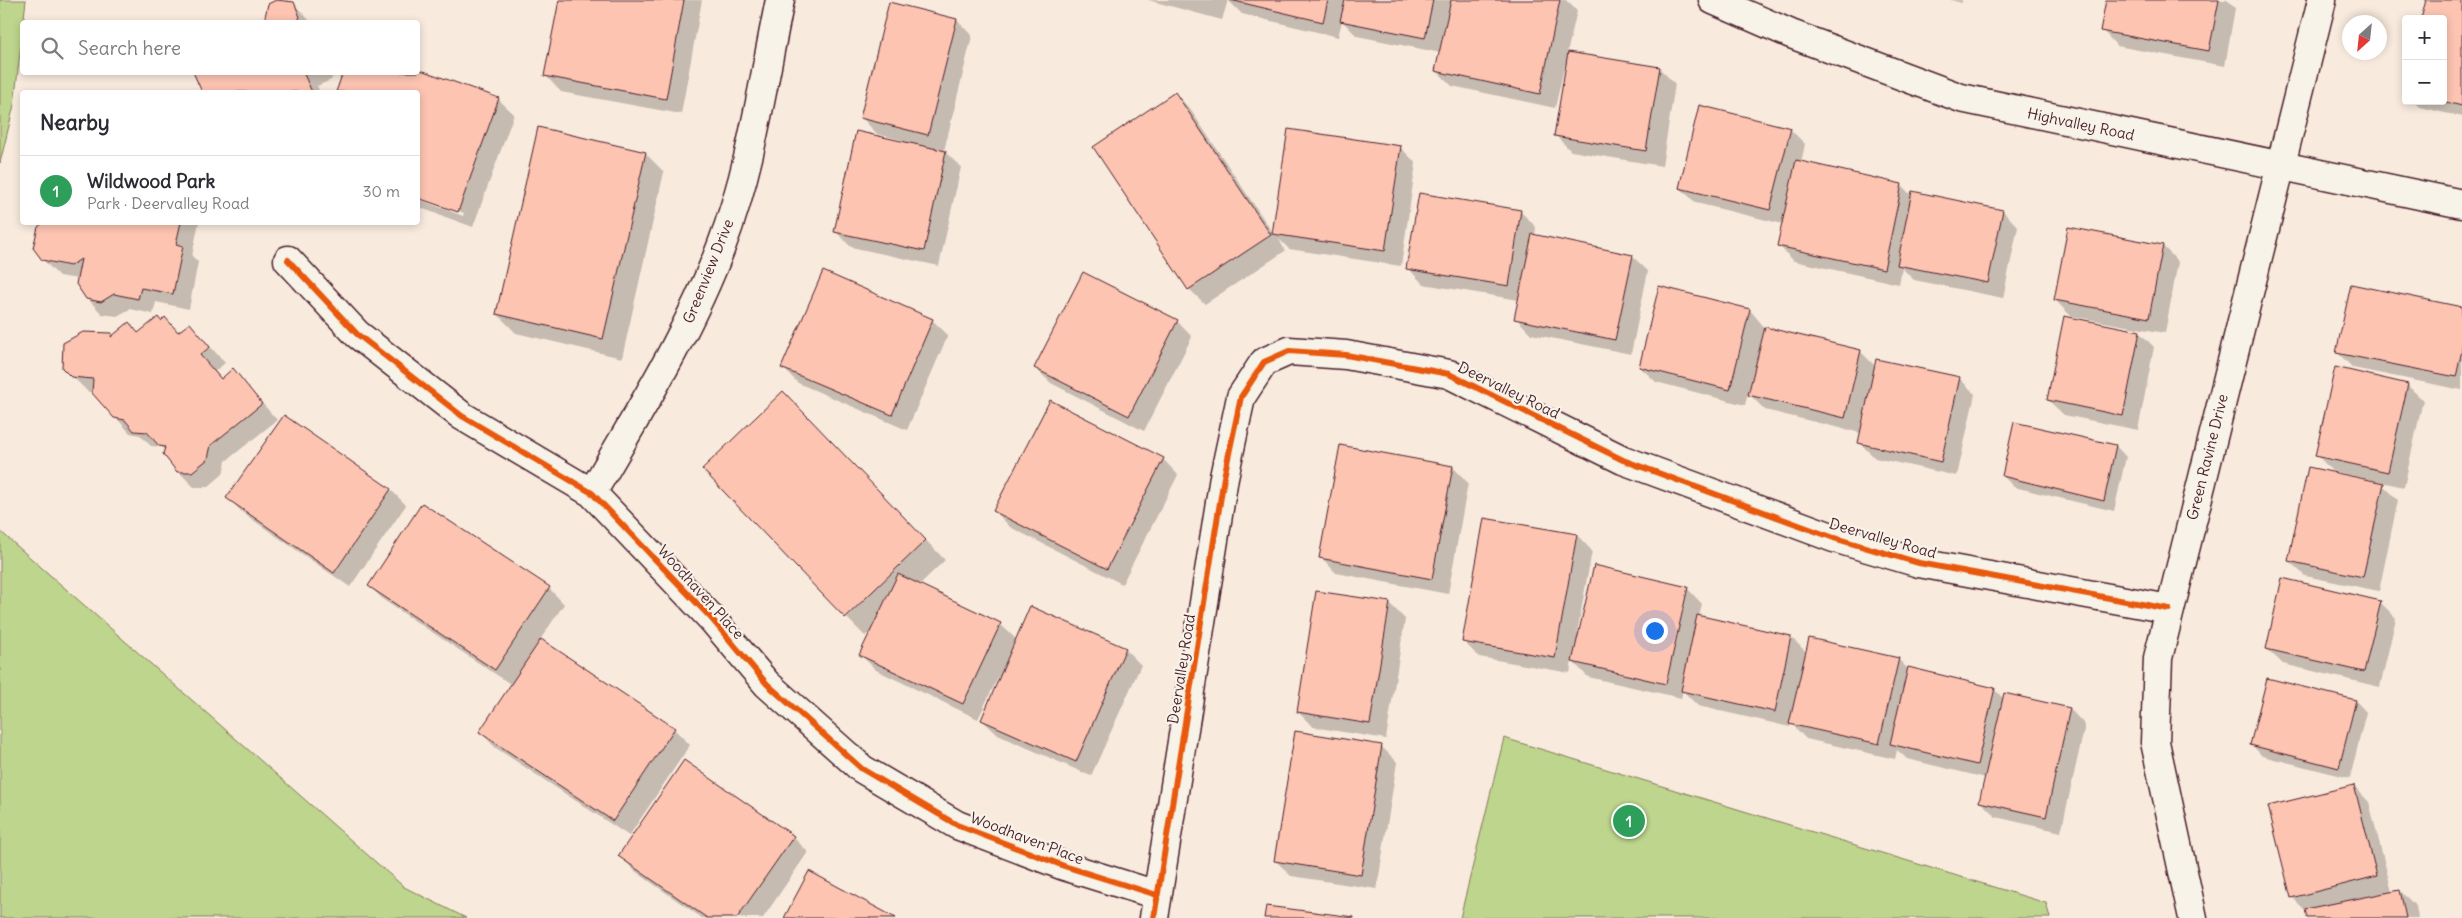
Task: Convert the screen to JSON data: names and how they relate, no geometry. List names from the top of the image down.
{
  "streets": {
    "street": [
      "Highvalley Road",
      "Greenview Drive",
      "Deervalley Road",
      "Green Ravine Drive",
      "Woodhaven Place"
    ]
  },
  "crossings": [
    ["Highvalley Road", "Green Ravine Drive"],
    ["Greenview Drive", "Woodhaven Place"],
    ["Deervalley Road", "Green Ravine Drive"],
    ["Deervalley Road", "Woodhaven Place"]
  ],
  "north": "bottom left",
  "page": {
    "map_buttons": ["+", "−"],
    "search": "Search here",
    "heading": "Nearby",
    "list": [
      {
        "mark": "1",
        "name": "Wildwood Park",
        "note": "Park · Deervalley Road",
        "value": "30 m"
      }
    ],
    "pins": "1"
  }
}
